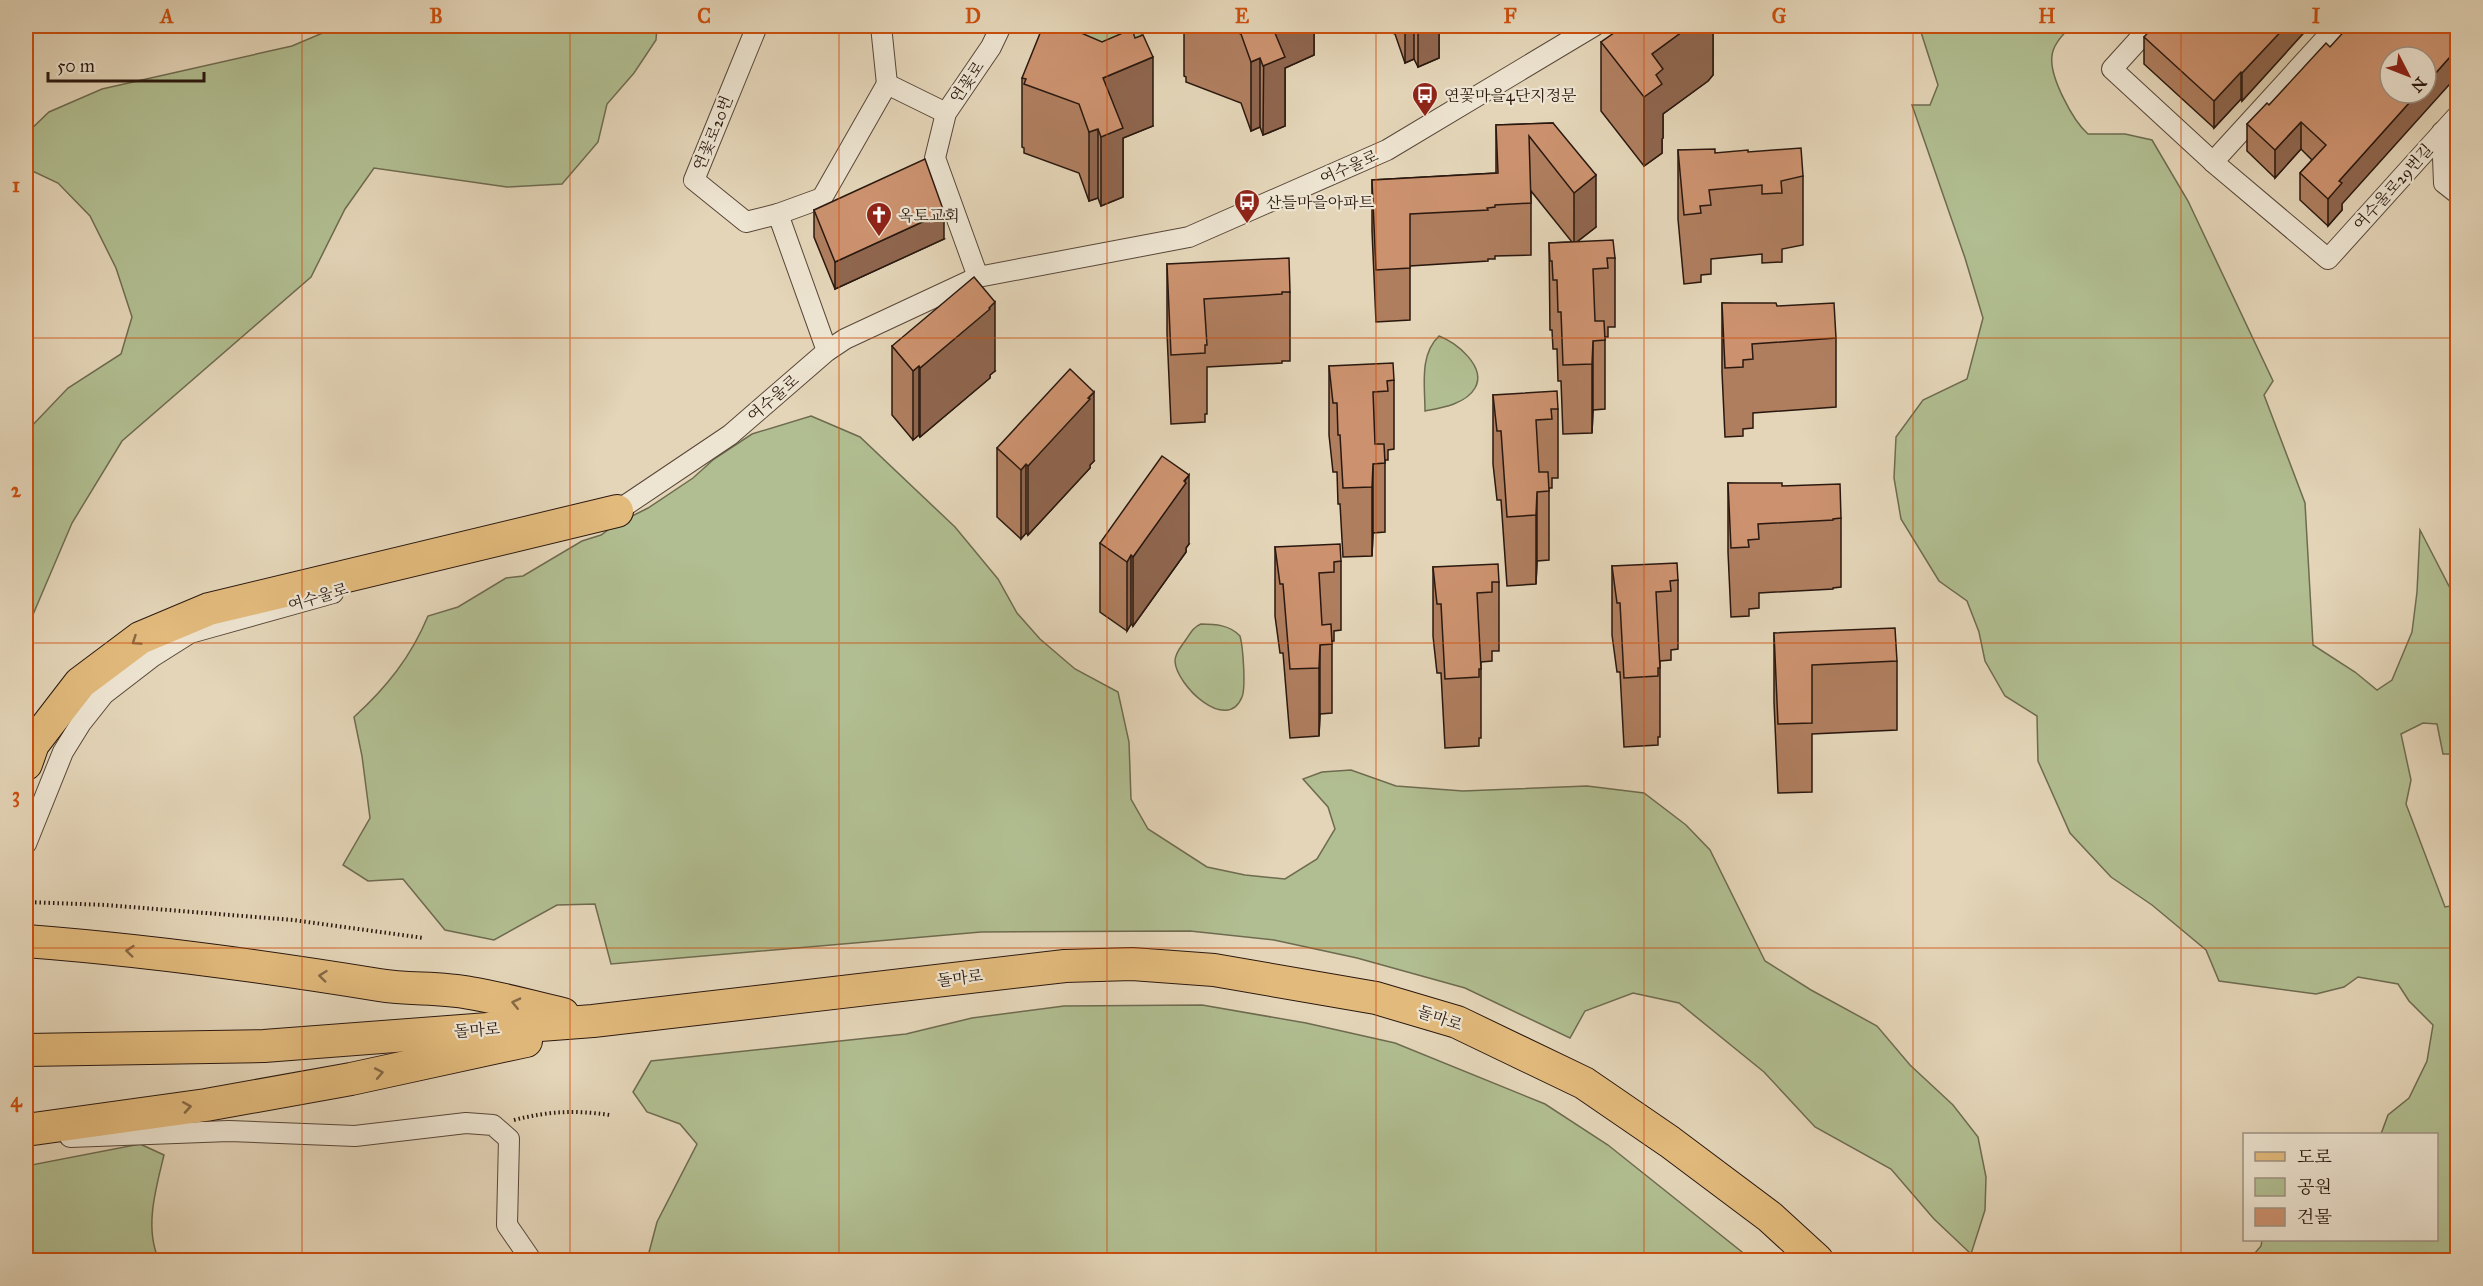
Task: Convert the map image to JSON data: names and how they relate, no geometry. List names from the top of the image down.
{
  "streets": {
    "main road": ["돌마로"],
    "street": [
      "연꽃로",
      "연꽃로20번",
      "여수울로",
      "여수울로29번길"
    ]
  },
  "crossings": [
    ["연꽃로", "여수울로"]
  ],
  "places": {
    "bus stop": ["연꽃마을4단지정문", "산들마을아파트"],
    "church": ["옥토교회"]
  },
  "legend": ["도로", "공원", "건물"],
  "scale_bar": "50 m",
  "north": "bottom right",
  "grid": {
    "columns": [
      "A",
      "B",
      "C",
      "D",
      "E",
      "F",
      "G",
      "H",
      "I"
    ],
    "rows": [
      "1",
      "2",
      "3",
      "4"
    ]
  }
}
